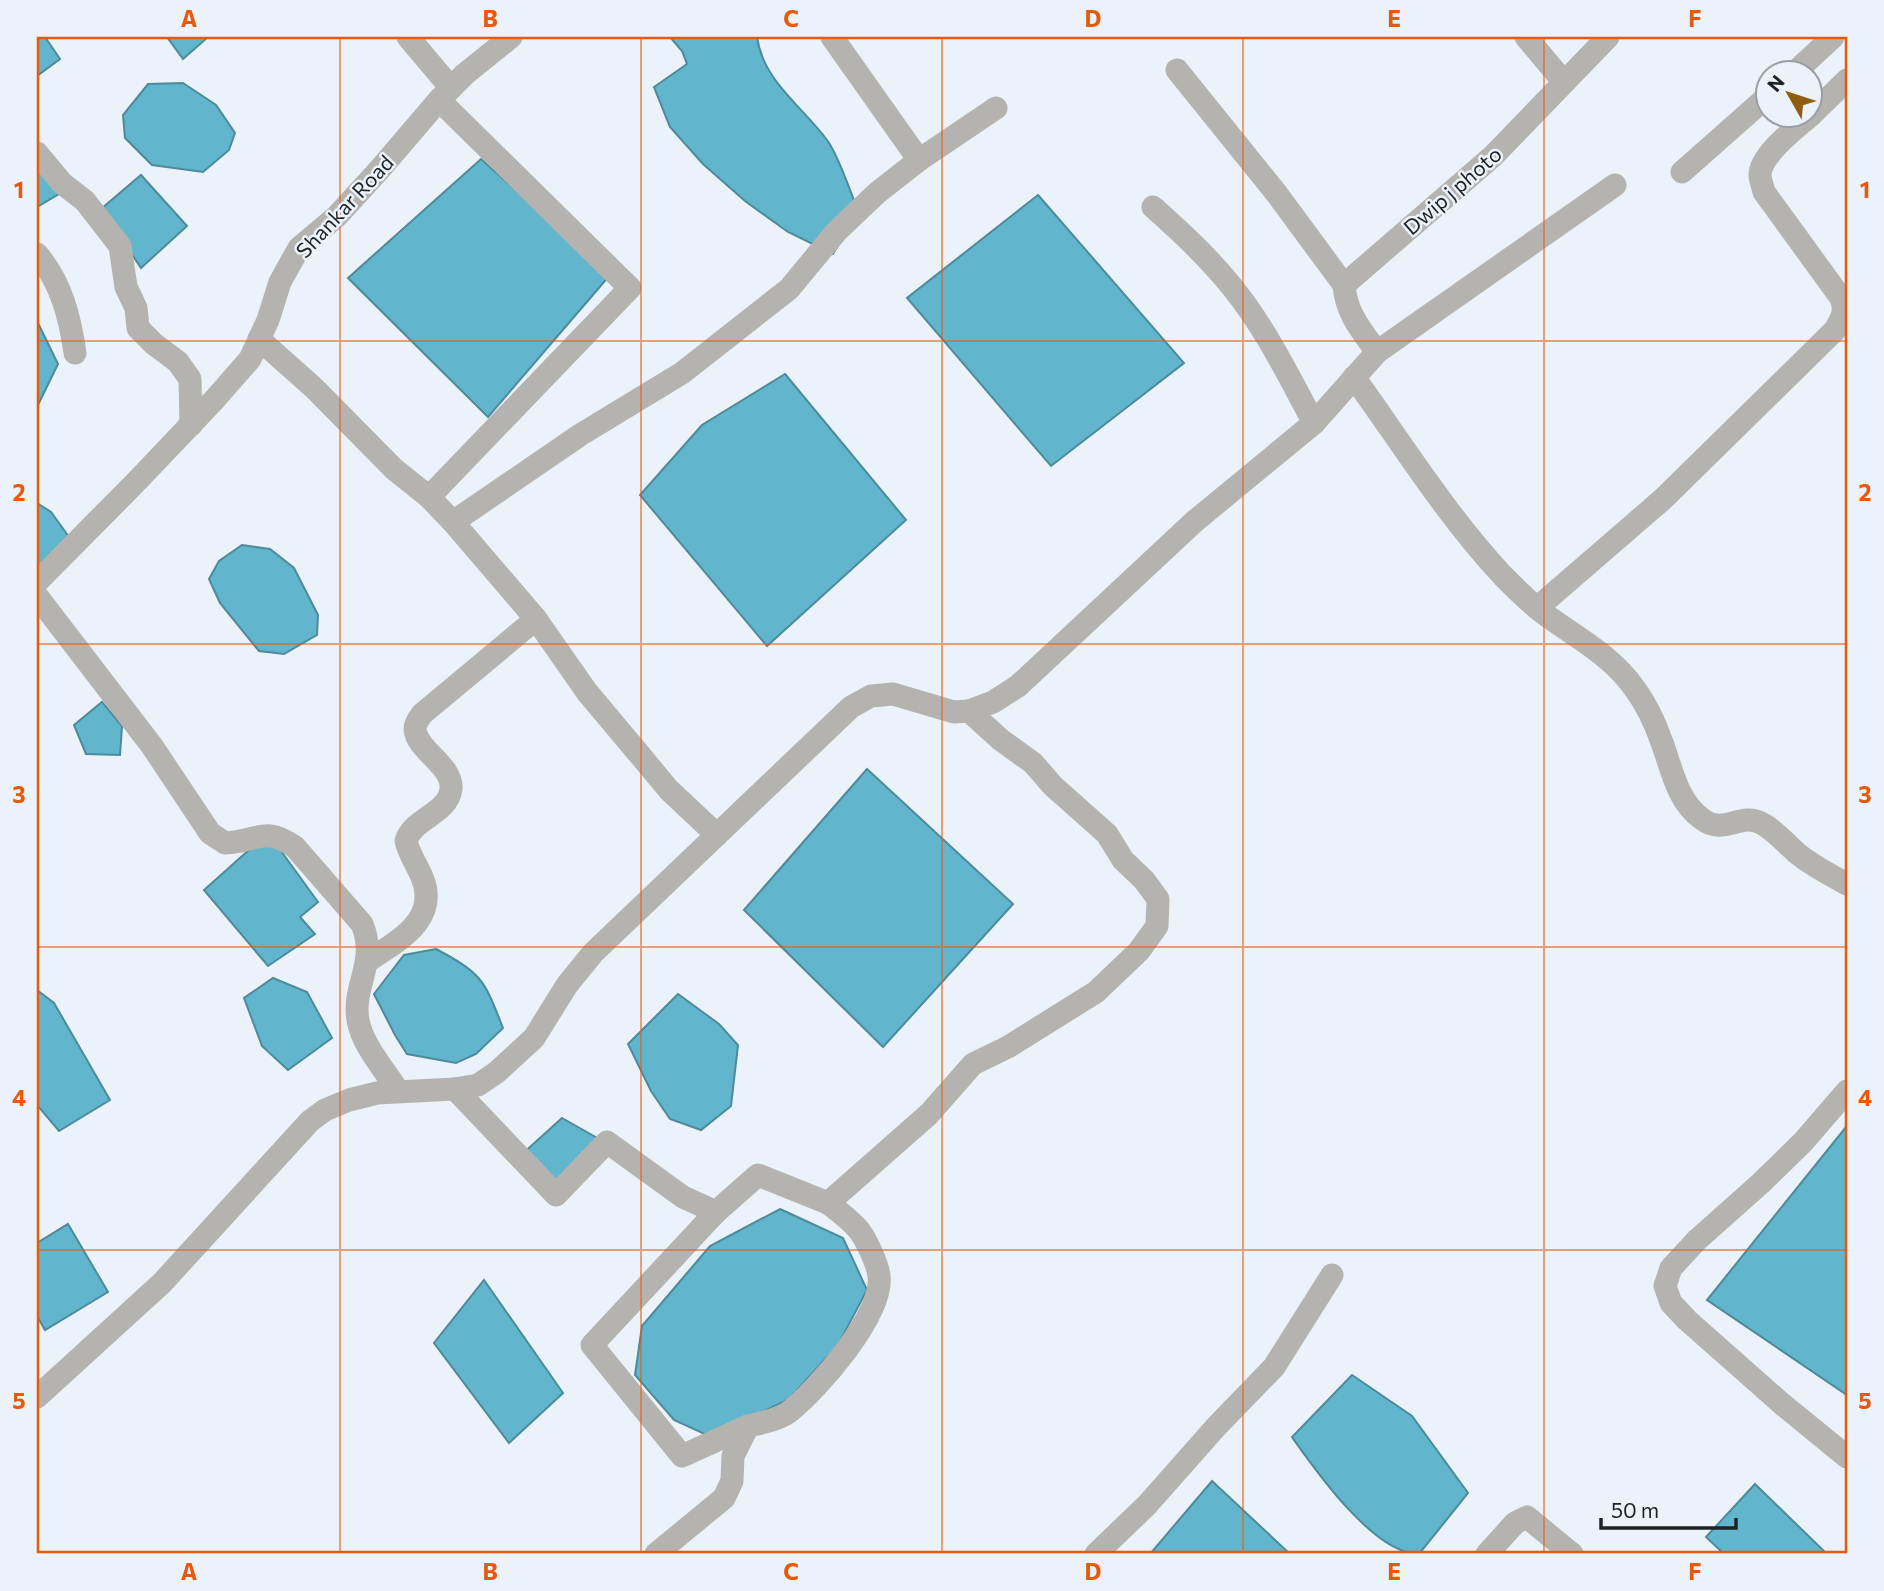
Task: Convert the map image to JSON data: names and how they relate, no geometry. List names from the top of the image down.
{
  "streets": {
    "street": ["Dwip j photo", "Shankar Road"]
  },
  "scale_bar": "50 m",
  "north": "top left",
  "grid": {
    "columns": [
      "A",
      "B",
      "C",
      "D",
      "E",
      "F"
    ],
    "rows": [
      "1",
      "2",
      "3",
      "4",
      "5"
    ]
  }
}
